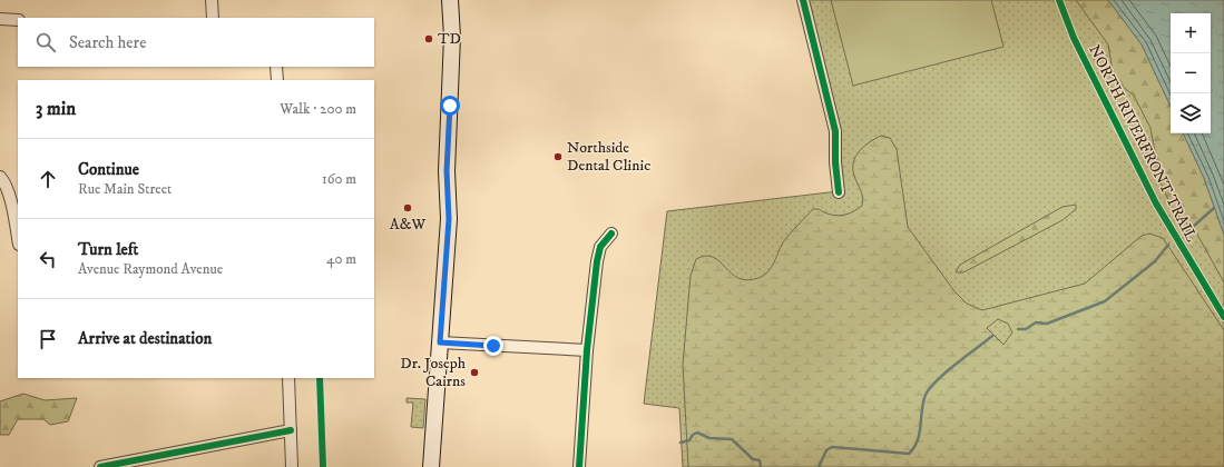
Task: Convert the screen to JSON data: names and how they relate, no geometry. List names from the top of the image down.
{
  "streets": {
    "cycle path": ["NORTH RIVERFRONT TRAIL"]
  },
  "places": [
    "TD",
    "Northside Dental Clinic",
    "A&W",
    "Dr. Joseph Cairns"
  ],
  "page": {
    "map_buttons": ["+", "−"],
    "search": "Search here",
    "heading": ["3 min", "Walk · 200 m"],
    "list": [
      ["Continue", "Rue Main Street", "160 m"],
      ["Turn left", "Avenue Raymond Avenue", "40 m"],
      "Arrive at destination"
    ]
  }
}
